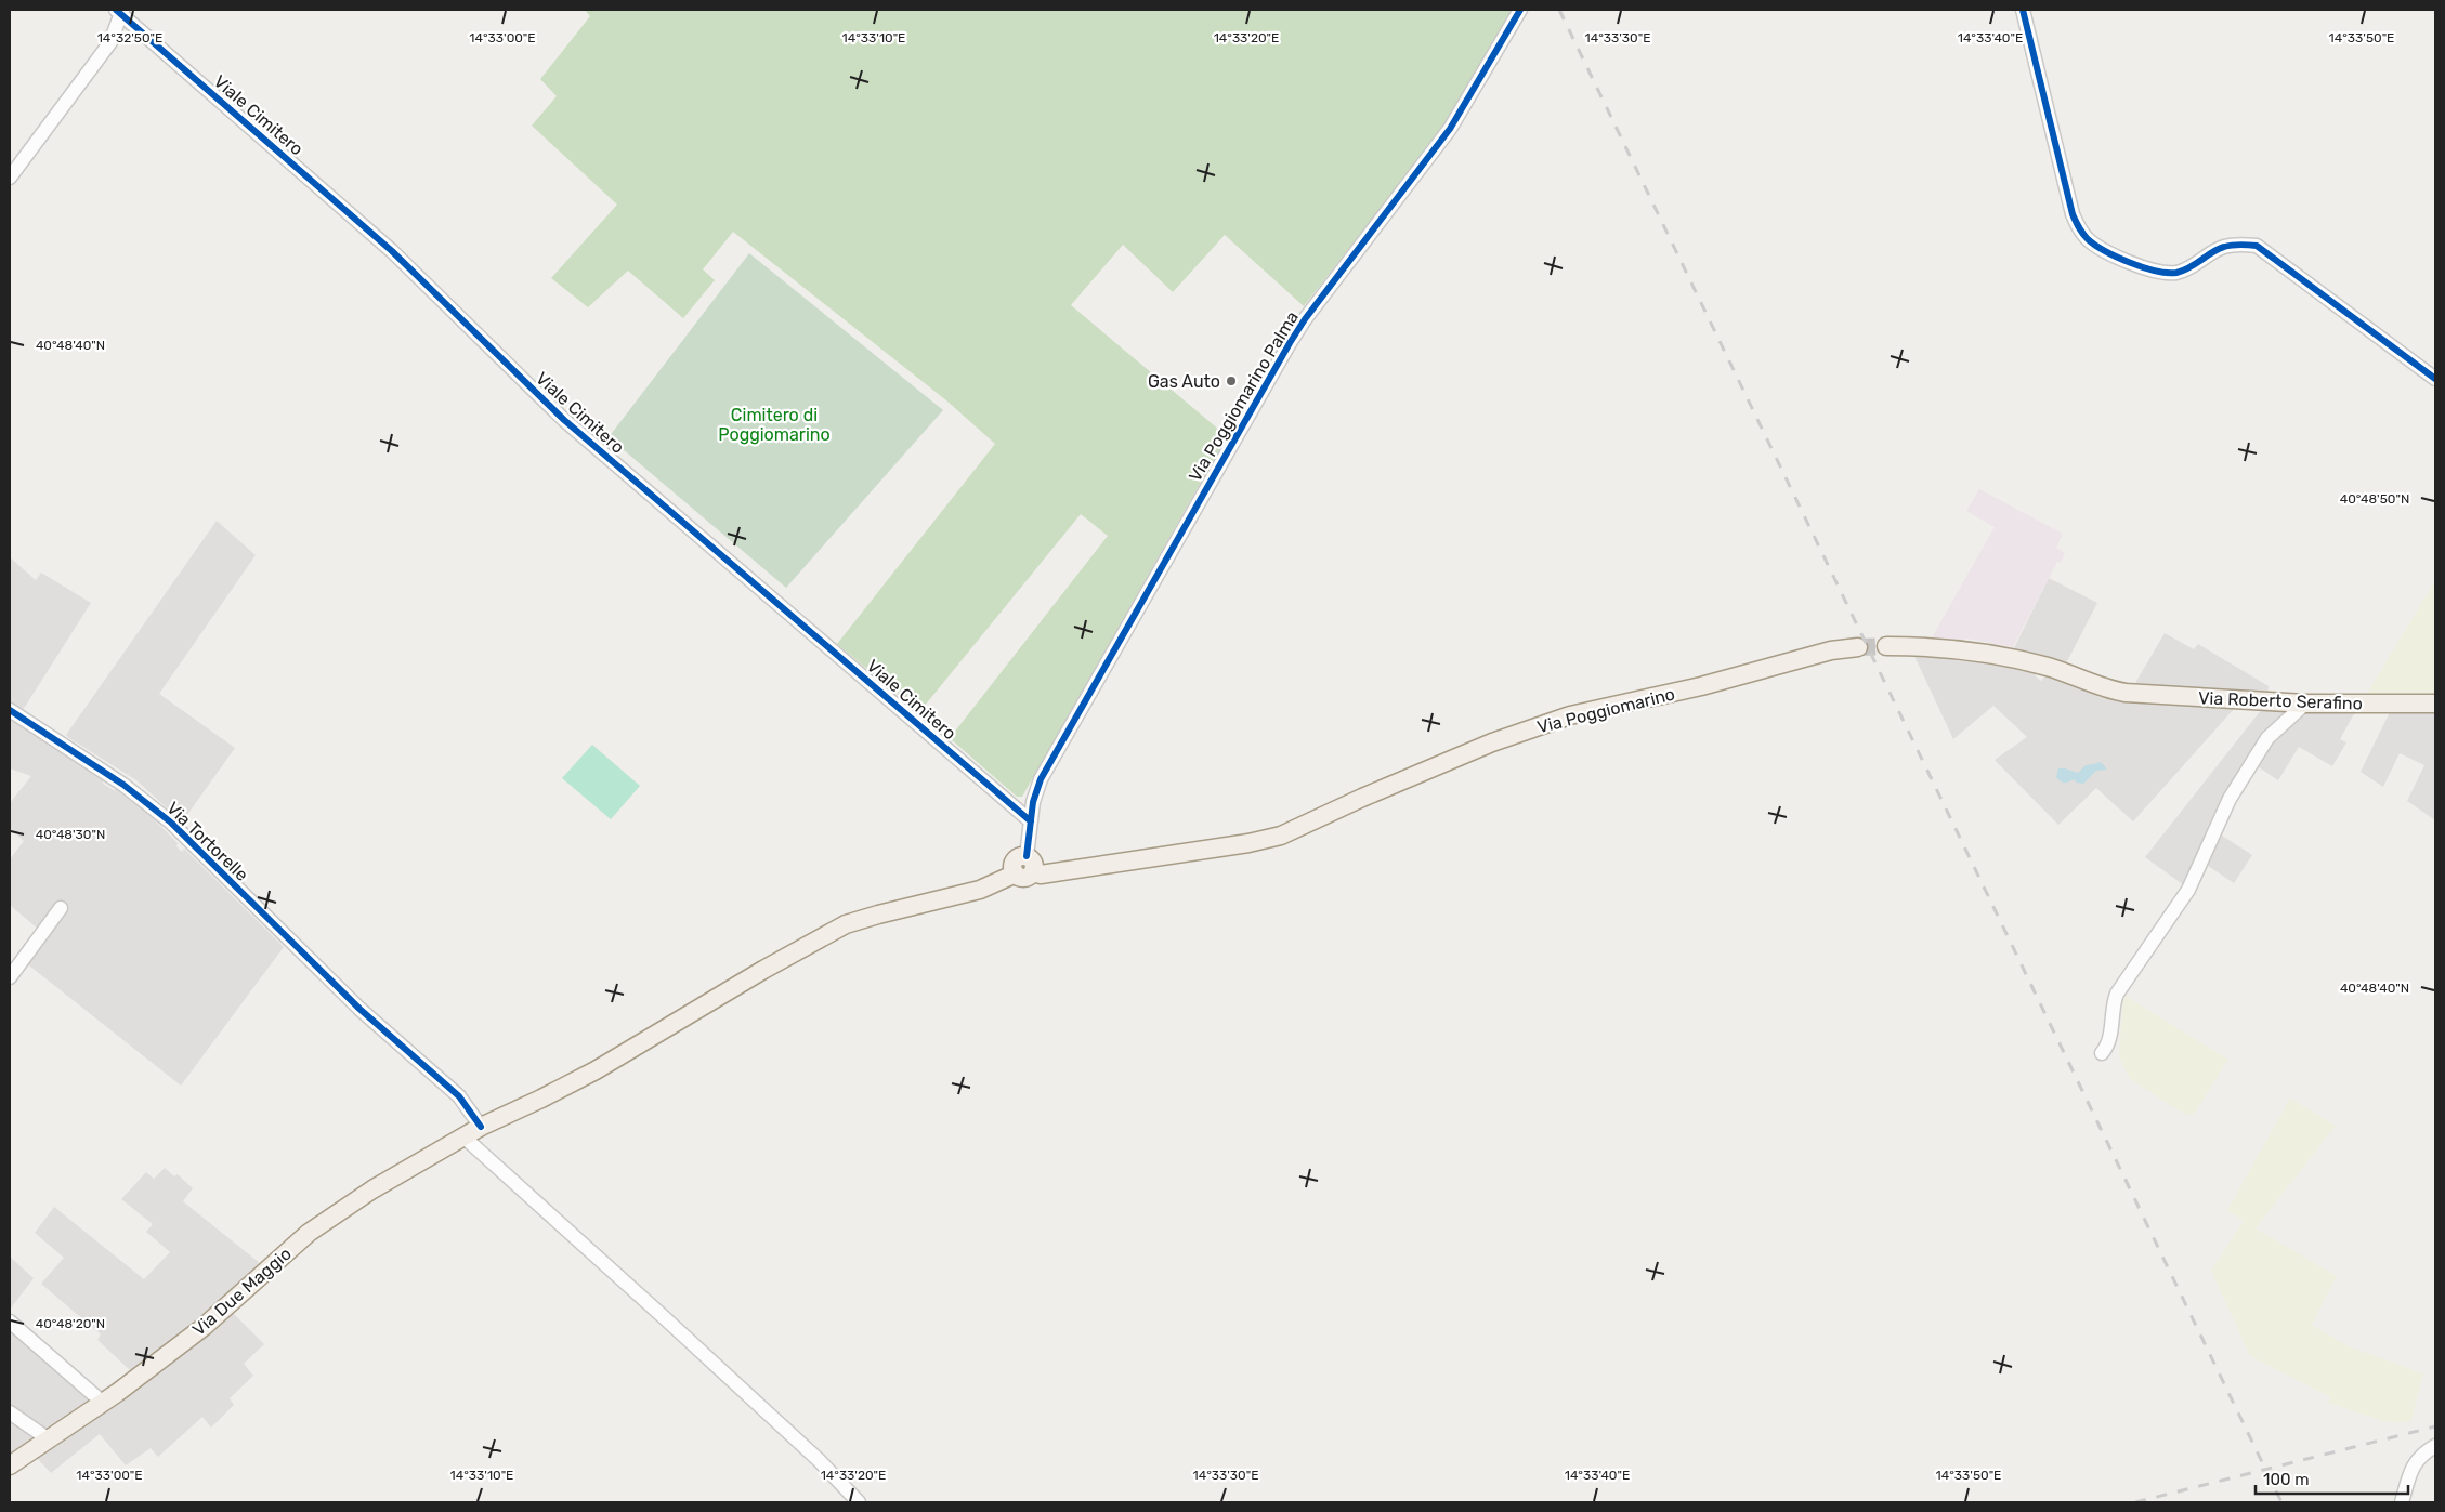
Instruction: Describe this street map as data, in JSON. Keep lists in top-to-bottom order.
{
  "streets": {
    "main road": ["Via Roberto Serafino", "Via Poggiomarino", "Via Due Maggio"],
    "street": ["Viale Cimitero", "Via Poggiomarino Palma", "Via Tortorelle"]
  },
  "crossings": [
    ["Viale Cimitero", "Via Poggiomarino Palma"],
    ["Via Poggiomarino Palma", "Via Poggiomarino"],
    ["Via Poggiomarino Palma", "Via Due Maggio"],
    ["Via Poggiomarino", "Via Due Maggio"],
    ["Via Tortorelle", "Via Due Maggio"]
  ],
  "parks": ["Cimitero di Poggiomarino"],
  "places": ["Gas Auto"],
  "scale_bar": "100 m",
  "coordinates": [
    "14°32'50\"E",
    "14°33'00\"E",
    "14°33'10\"E",
    "14°33'20\"E",
    "14°33'30\"E",
    "14°33'40\"E",
    "14°33'50\"E",
    "40°48'40\"N",
    "40°48'50\"N",
    "40°48'30\"N",
    "40°48'20\"N"
  ]
}
